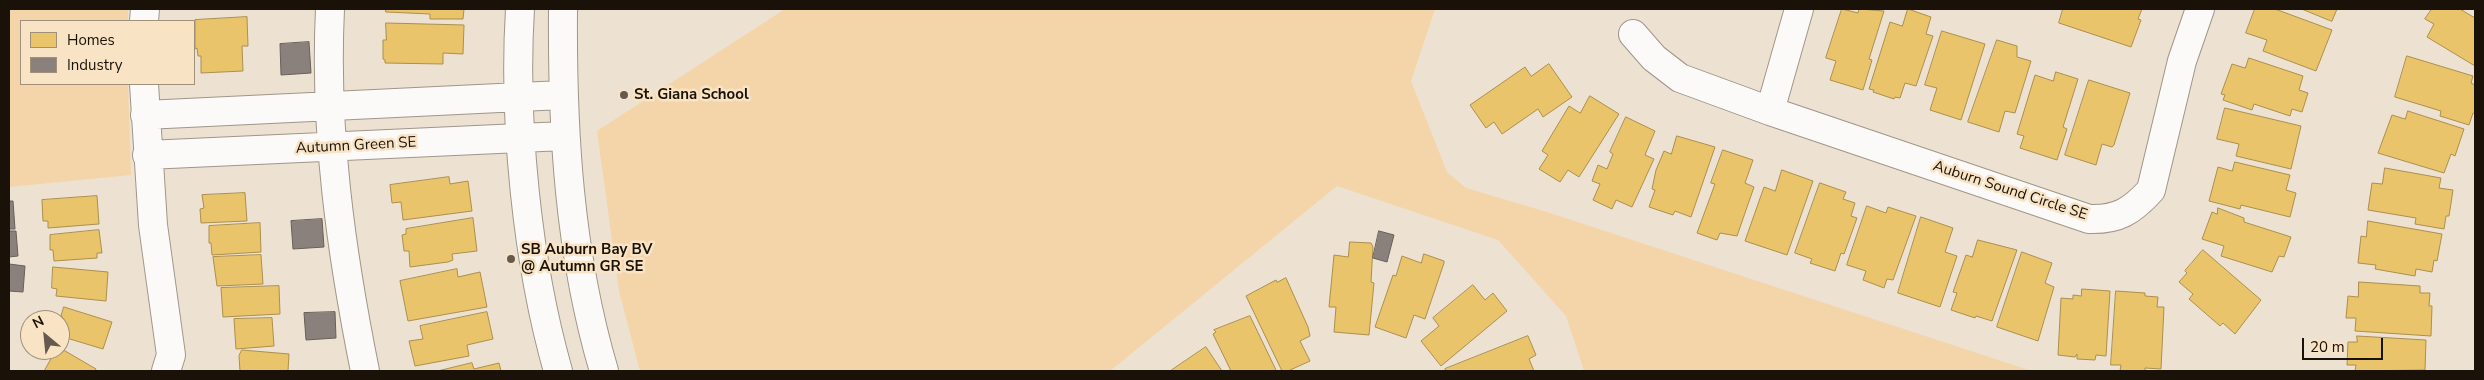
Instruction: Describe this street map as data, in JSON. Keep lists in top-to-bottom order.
{
  "streets": {
    "street": ["Autumn Green SE", "Auburn Sound Circle SE"]
  },
  "places": ["St. Giana School", "SB Auburn Bay BV @ Autumn GR SE"],
  "legend": ["Homes", "Industry"],
  "scale_bar": "20 m",
  "north": "top left"
}
